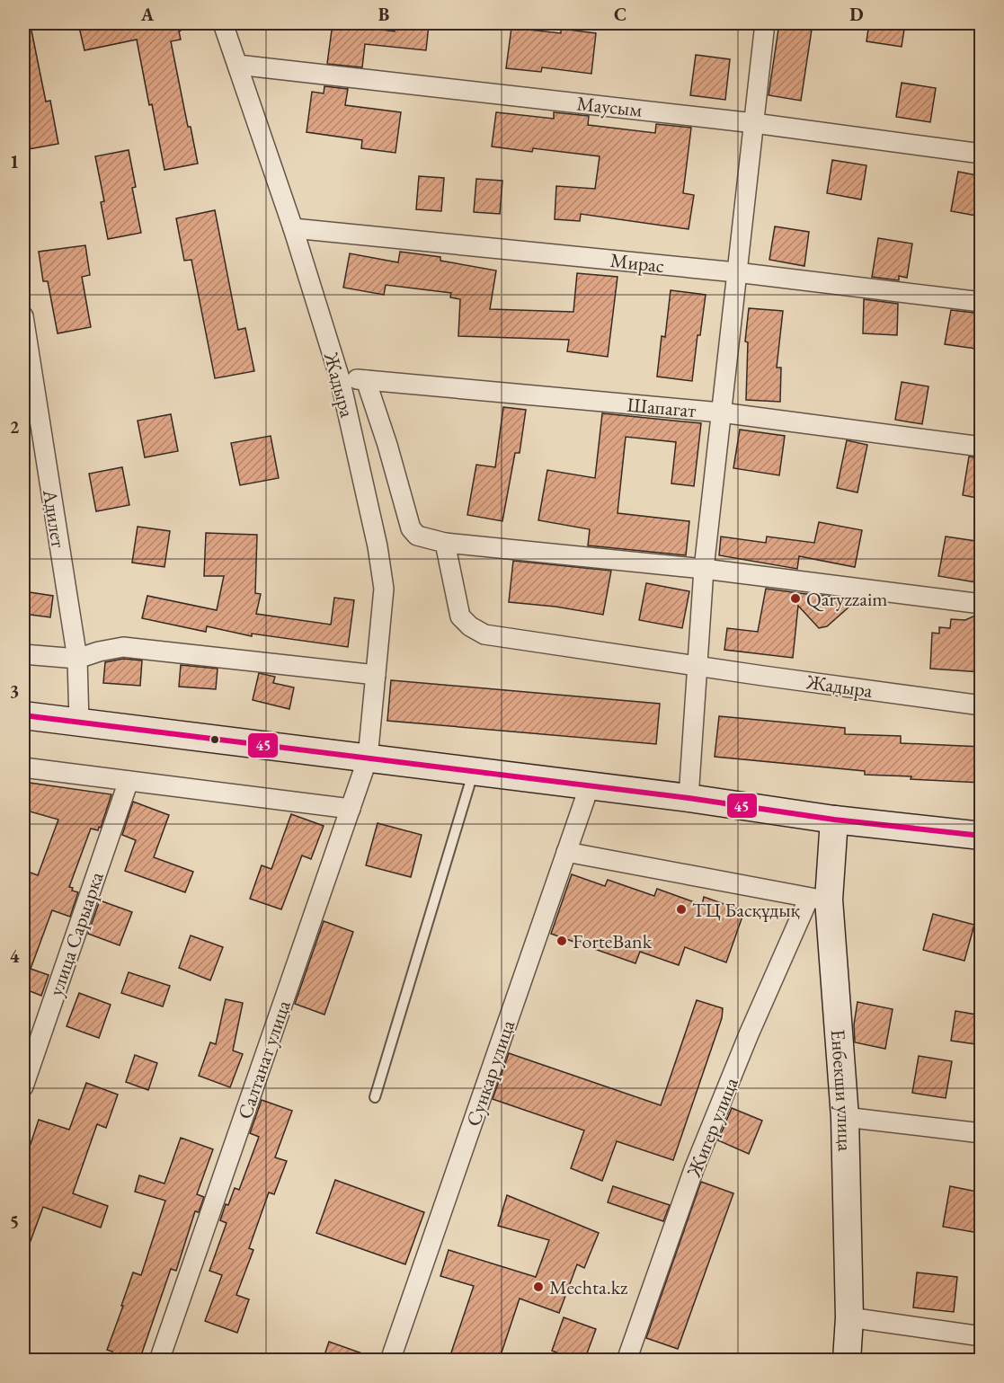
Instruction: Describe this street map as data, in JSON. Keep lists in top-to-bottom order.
{
  "streets": {
    "main road": ["Енбекши улица"],
    "street": [
      "Маусым",
      "Мирас",
      "Жадыра",
      "Шапагат",
      "Адилет",
      "улица Сарыарка",
      "Салтанат улица",
      "Сункар улица",
      "Жигер улица"
    ]
  },
  "crossings": [
    ["Маусым", "Жадыра"],
    ["Мирас", "Жадыра"],
    ["Жадыра", "Шапагат"],
    ["Жадыра", "Салтанат улица"],
    ["Енбекши улица", "Жигер улица"]
  ],
  "places": [
    "Qaryzzaim",
    "ТЦ Басқұдық",
    "ForteBank",
    "Mechta.kz"
  ],
  "lines": ["transit line 45"],
  "grid": {
    "columns": [
      "A",
      "B",
      "C",
      "D"
    ],
    "rows": [
      "1",
      "2",
      "3",
      "4",
      "5"
    ]
  }
}
